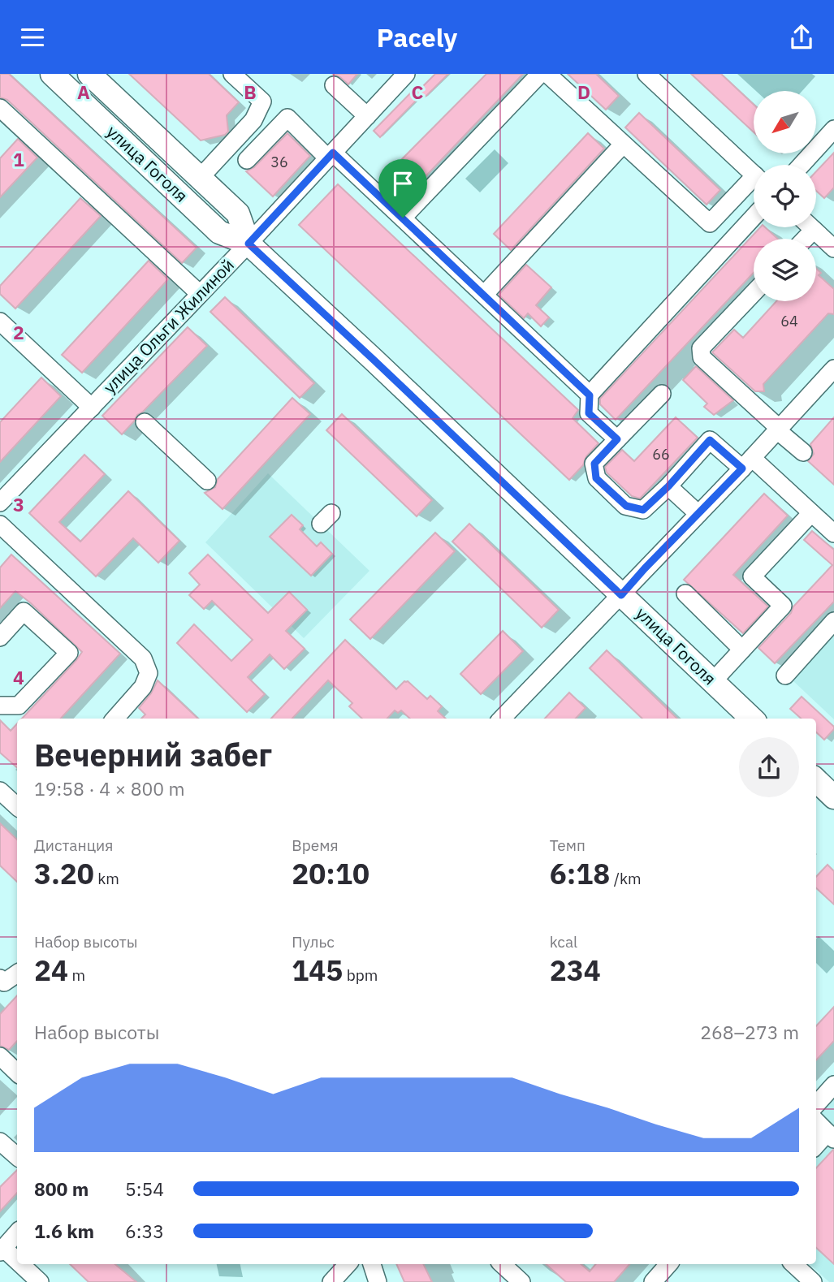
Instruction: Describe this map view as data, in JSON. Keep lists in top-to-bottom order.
{
  "streets": {
    "main road": ["улица Гоголя"],
    "street": ["улица Ольги Жилиной"]
  },
  "crossings": [
    ["улица Гоголя", "улица Ольги Жилиной"]
  ],
  "house_numbers": ["36", "64", "66"],
  "north": "bottom left",
  "page": {
    "header": "Pacely",
    "heading": ["Вечерний забег", "19:58 · 4 × 800 m"],
    "stats": [
      ["Дистанция", "3.20 km"],
      ["Время", "20:10"],
      ["Темп", "6:18 /km"],
      ["Набор высоты", "24 m"],
      ["Пульс", "145 bpm"],
      ["kcal", "234"]
    ],
    "chart": ["Набор высоты", "268–273 m"],
    "list": [
      {
        "name": "800 m",
        "note": "5:54"
      },
      {
        "name": "1.6 km",
        "note": "6:33"
      }
    ]
  },
  "grid": {
    "columns": [
      "A",
      "B",
      "C",
      "D"
    ],
    "rows": [
      "1",
      "2",
      "3",
      "4"
    ]
  }
}
